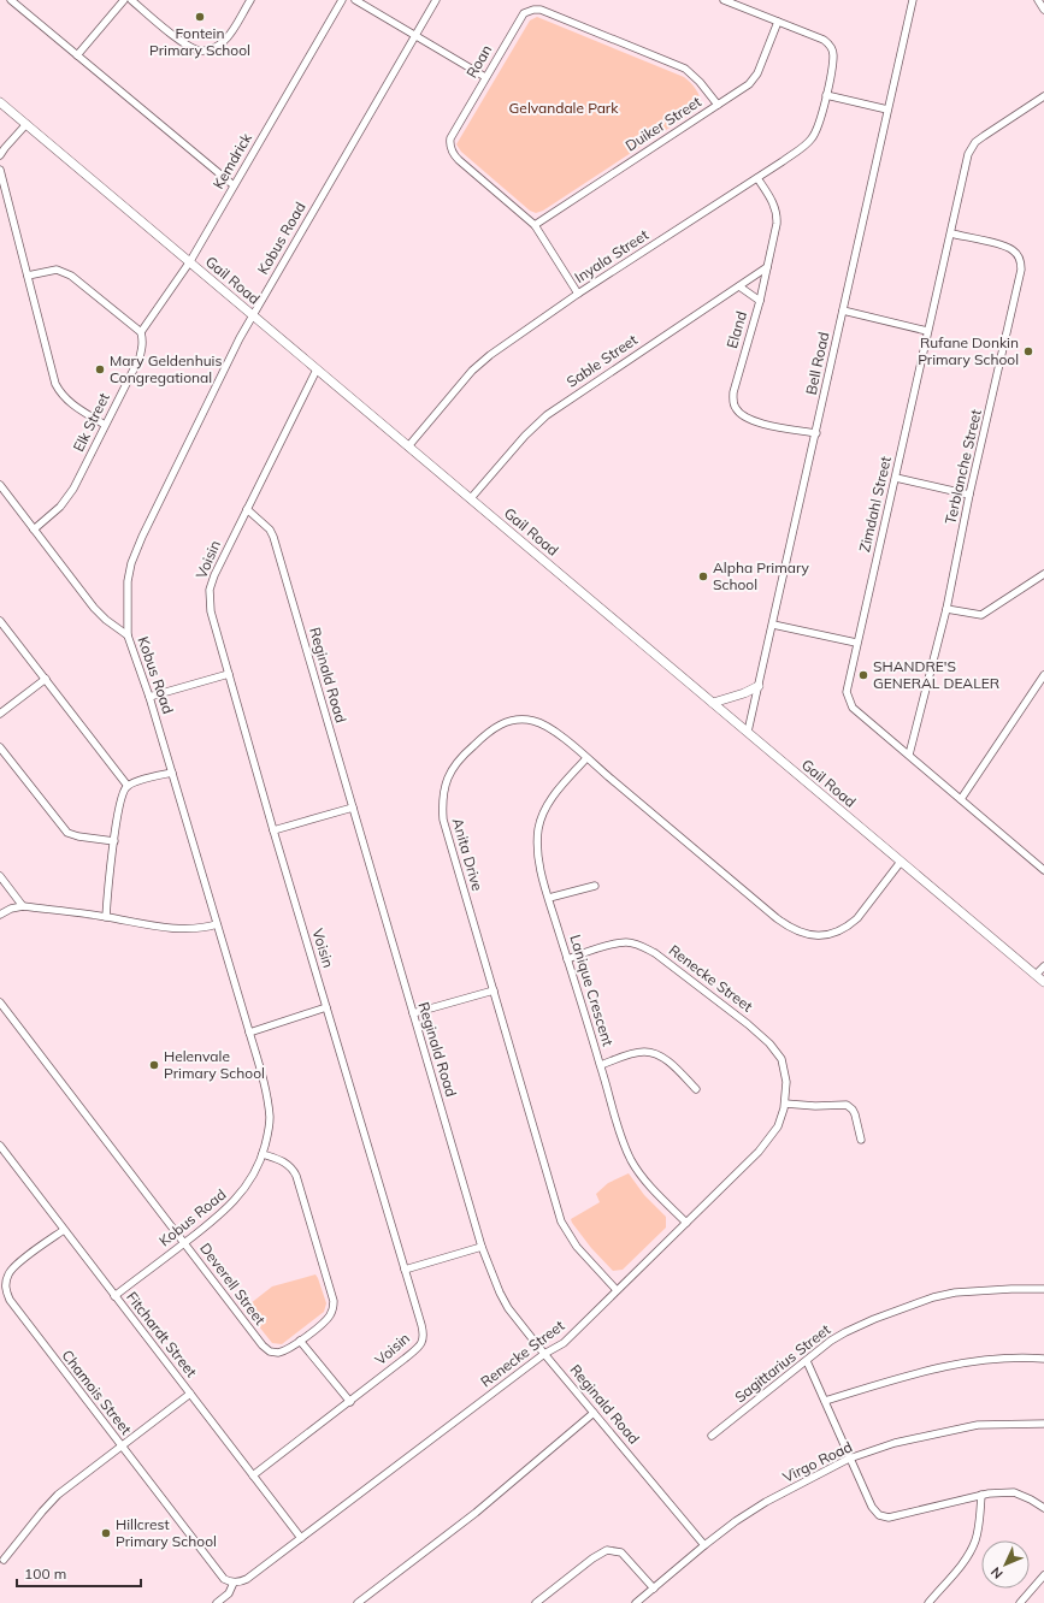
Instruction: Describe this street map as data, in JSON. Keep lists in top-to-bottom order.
{
  "streets": {
    "street": [
      "Roan",
      "Duiker Street",
      "Kemdrick",
      "Kobus Road",
      "Inyala Street",
      "Gail Road",
      "Eland",
      "Sable Street",
      "Bell Road",
      "Elk Street",
      "Terblanche Street",
      "Zimdahl Street",
      "Voisin",
      "Reginald Road",
      "Anita Drive",
      "Renecke Street",
      "Lanique Crescent",
      "Deverell Street",
      "Fitchardt Street",
      "Sagittarius Street",
      "Chamois Street",
      "Virgo Road"
    ]
  },
  "crossings": [
    ["Roan", "Duiker Street"],
    ["Roan", "Inyala Street"],
    ["Duiker Street", "Inyala Street"],
    ["Kemdrick", "Gail Road"],
    ["Kemdrick", "Elk Street"],
    ["Kobus Road", "Gail Road"],
    ["Kobus Road", "Deverell Street"],
    ["Kobus Road", "Fitchardt Street"],
    ["Inyala Street", "Gail Road"],
    ["Inyala Street", "Eland"],
    ["Gail Road", "Sable Street"],
    ["Gail Road", "Bell Road"],
    ["Gail Road", "Voisin"],
    ["Gail Road", "Anita Drive"],
    ["Eland", "Sable Street"],
    ["Eland", "Bell Road"],
    ["Terblanche Street", "Zimdahl Street"],
    ["Voisin", "Reginald Road"],
    ["Voisin", "Fitchardt Street"],
    ["Reginald Road", "Renecke Street"],
    ["Reginald Road", "Virgo Road"],
    ["Anita Drive", "Renecke Street"],
    ["Anita Drive", "Lanique Crescent"],
    ["Renecke Street", "Lanique Crescent"],
    ["Renecke Street", "Fitchardt Street"],
    ["Renecke Street", "Chamois Street"],
    ["Fitchardt Street", "Chamois Street"]
  ],
  "parks": ["Gelvandale Park"],
  "places": [
    "Fontein Primary School",
    "Rufane Donkin Primary School",
    "Mary Geldenhuis Congregational",
    "Alpha Primary School",
    "SHANDRE'S GENERAL DEALER",
    "Helenvale Primary School",
    "Hillcrest Primary School"
  ],
  "scale_bar": "100 m",
  "north": "bottom left"
}
